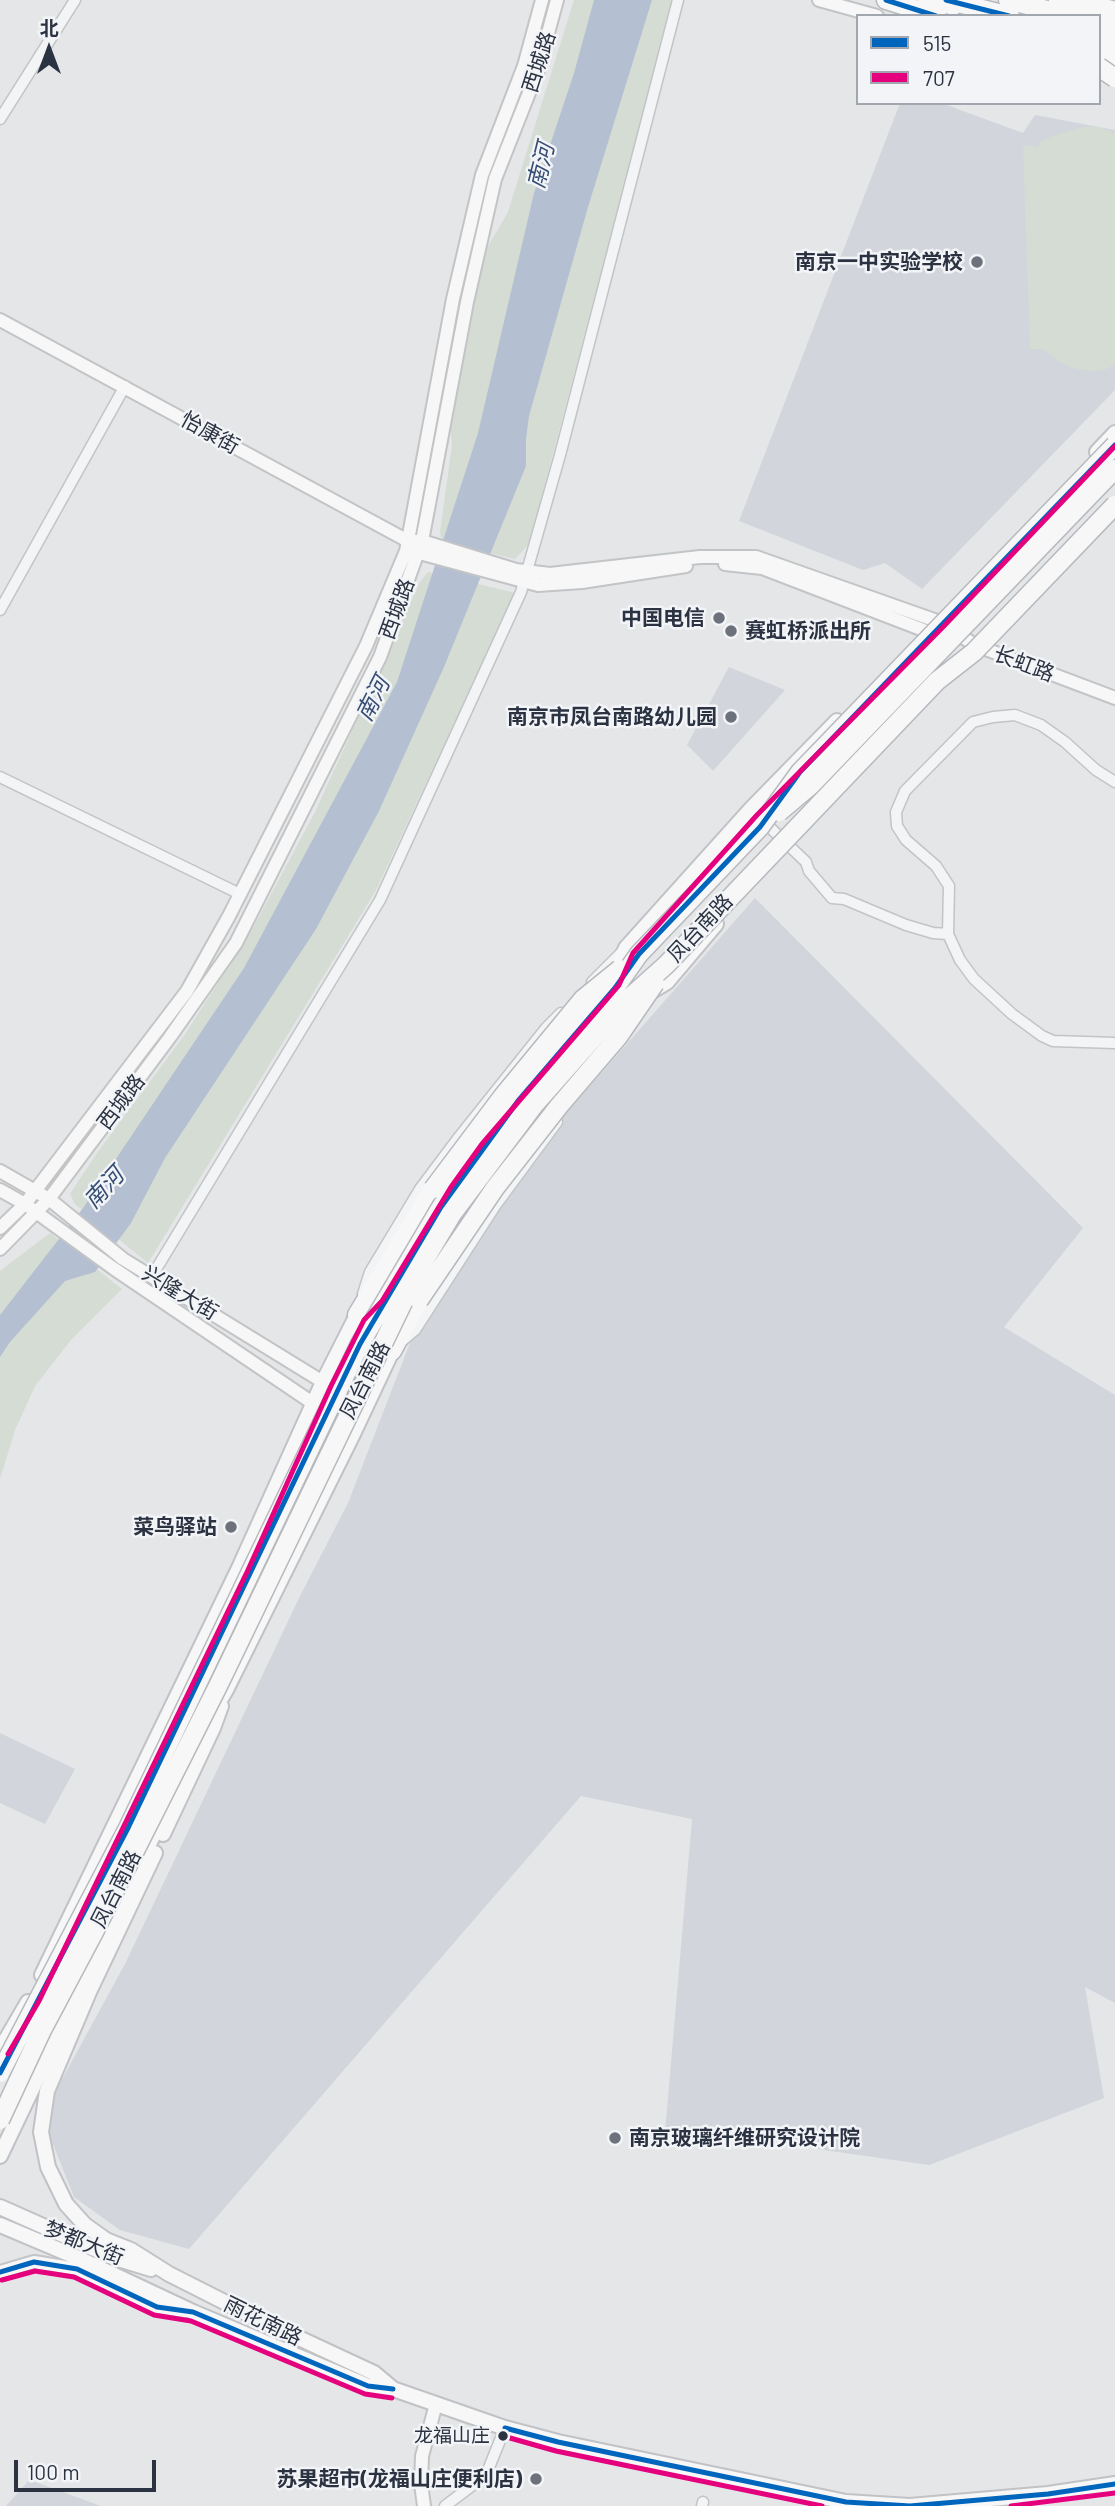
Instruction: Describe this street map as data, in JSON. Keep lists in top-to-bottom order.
{
  "streets": {
    "highway": ["凤台南路"],
    "main road": [
      "西城路",
      "怡康街",
      "长虹路",
      "兴隆大街",
      "梦都大街",
      "雨花南路"
    ]
  },
  "crossings": [
    ["西城路", "怡康街"],
    ["西城路", "兴隆大街"],
    ["怡康街", "长虹路"],
    ["长虹路", "凤台南路"],
    ["凤台南路", "兴隆大街"],
    ["凤台南路", "梦都大街"],
    ["凤台南路", "雨花南路"],
    ["梦都大街", "雨花南路"]
  ],
  "water": ["南河"],
  "places": [
    "南京一中实验学校",
    "中国电信",
    "赛虹桥派出所",
    "南京市凤台南路幼儿园",
    "菜鸟驿站",
    "南京玻璃纤维研究设计院",
    "龙福山庄",
    "苏果超市(龙福山庄便利店)"
  ],
  "lines": ["transit line 515", "transit line 707"],
  "legend": ["515", "707"],
  "scale_bar": "100 m",
  "north": "top"
}
